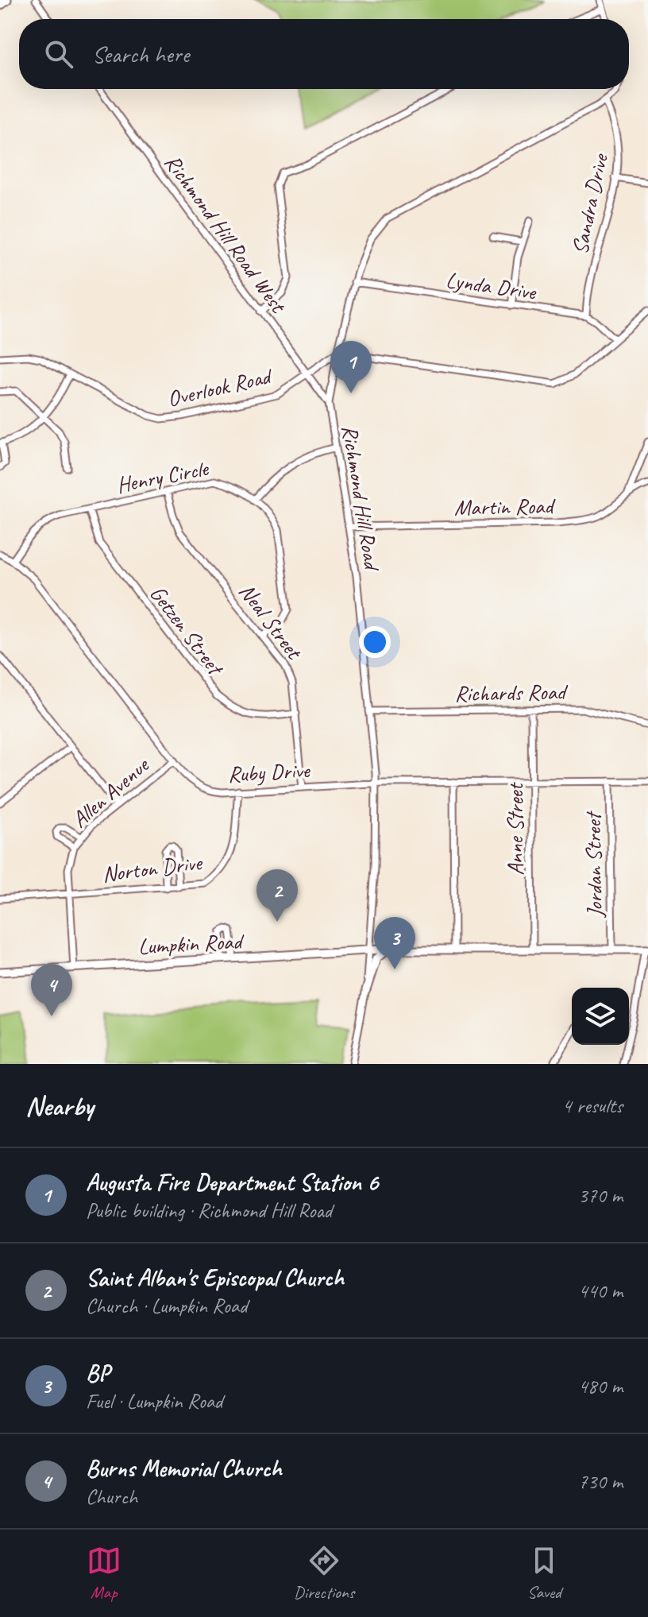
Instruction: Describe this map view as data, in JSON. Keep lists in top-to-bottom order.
{
  "streets": {
    "main road": ["Lumpkin Road"],
    "street": [
      "Sandra Drive",
      "Richmond Hill Road West",
      "Lynda Drive",
      "Overlook Road",
      "Henry Circle",
      "Richmond Hill Road",
      "Martin Road",
      "Neal Street",
      "Getzen Street",
      "Richards Road",
      "Ruby Drive",
      "Allen Avenue",
      "Anne Street",
      "Jordan Street",
      "Norton Drive"
    ]
  },
  "crossings": [
    ["Sandra Drive", "Lynda Drive"],
    ["Sandra Drive", "Richmond Hill Road"],
    ["Richmond Hill Road West", "Overlook Road"],
    ["Richmond Hill Road West", "Richmond Hill Road"],
    ["Lynda Drive", "Richmond Hill Road"],
    ["Overlook Road", "Richmond Hill Road"],
    ["Henry Circle", "Neal Street"],
    ["Henry Circle", "Getzen Street"],
    ["Henry Circle", "Ruby Drive"],
    ["Richmond Hill Road", "Martin Road"],
    ["Richmond Hill Road", "Richards Road"],
    ["Richmond Hill Road", "Ruby Drive"],
    ["Richmond Hill Road", "Lumpkin Road"],
    ["Neal Street", "Getzen Street"],
    ["Neal Street", "Ruby Drive"],
    ["Richards Road", "Anne Street"],
    ["Ruby Drive", "Allen Avenue"],
    ["Ruby Drive", "Anne Street"],
    ["Ruby Drive", "Jordan Street"],
    ["Ruby Drive", "Norton Drive"],
    ["Allen Avenue", "Norton Drive"],
    ["Allen Avenue", "Lumpkin Road"],
    ["Anne Street", "Lumpkin Road"],
    ["Jordan Street", "Lumpkin Road"]
  ],
  "page": {
    "search": "Search here",
    "pins": [
      "1",
      "2",
      "3",
      "4"
    ],
    "heading": ["Nearby", "4 results"],
    "list": [
      {
        "mark": "1",
        "name": "Augusta Fire Department Station 6",
        "note": "Public building · Richmond Hill Road",
        "value": "370 m"
      },
      {
        "mark": "2",
        "name": "Saint Alban's Episcopal Church",
        "note": "Church · Lumpkin Road",
        "value": "440 m"
      },
      {
        "mark": "3",
        "name": "BP",
        "note": "Fuel · Lumpkin Road",
        "value": "480 m"
      },
      {
        "mark": "4",
        "name": "Burns Memorial Church",
        "note": "Church",
        "value": "730 m"
      }
    ],
    "nav": ["Map", "Directions", "Saved"]
  }
}
